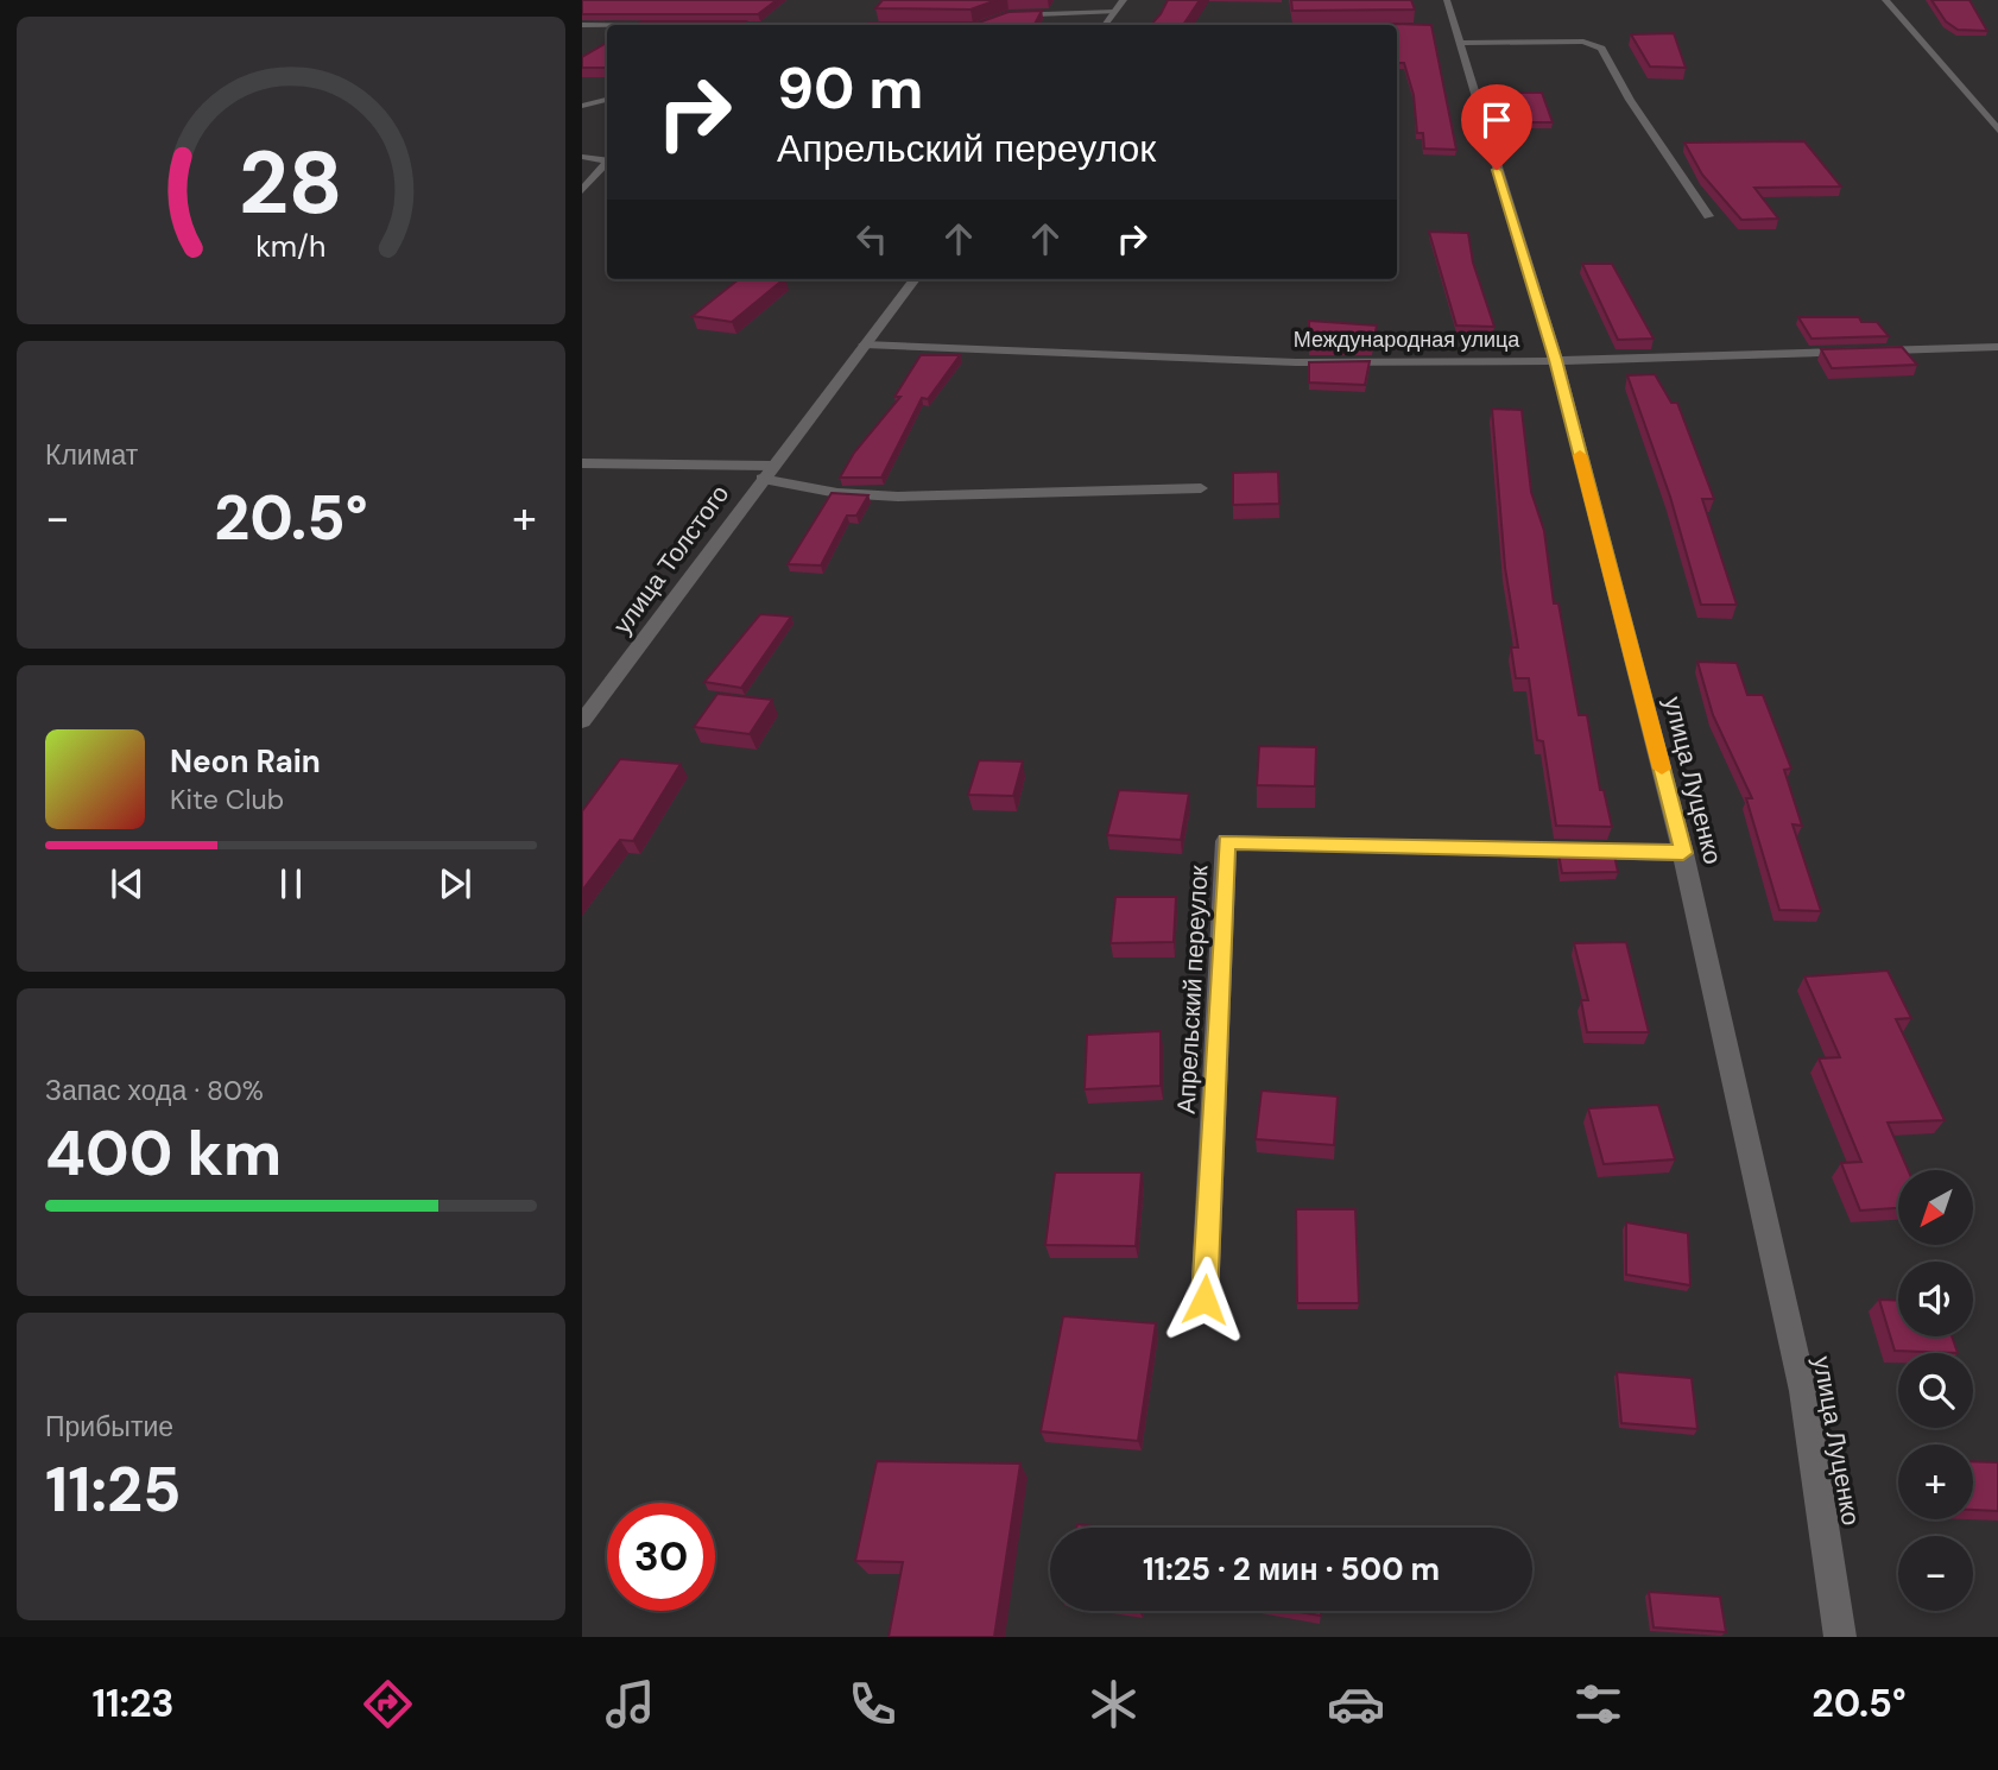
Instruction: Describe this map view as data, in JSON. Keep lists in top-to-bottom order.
{
  "streets": {
    "street": [
      "Международная улица",
      "улица Толстого",
      "улица Луценко",
      "Апрельский переулок"
    ]
  },
  "crossings": [
    ["Международная улица", "улица Толстого"],
    ["Международная улица", "улица Луценко"],
    ["улица Луценко", "Апрельский переулок"]
  ],
  "north": "bottom left",
  "page": {
    "turn": ["90 m", "Апрельский переулок"],
    "tile": [
      "Климат",
      ["Запас хода · 80%", "400 km"],
      ["Прибытие", "11:25"]
    ],
    "heat": ["−", "20.5°", "+"],
    "song": ["Neon Rain", "Kite Club"],
    "map_buttons": ["+", "−"],
    "limit": "30",
    "trip": "11:25 · 2 мин · 500 m",
    "tabs": ["11:23", "20.5°"],
    "gauge": ["28", "km/h"]
  }
}
